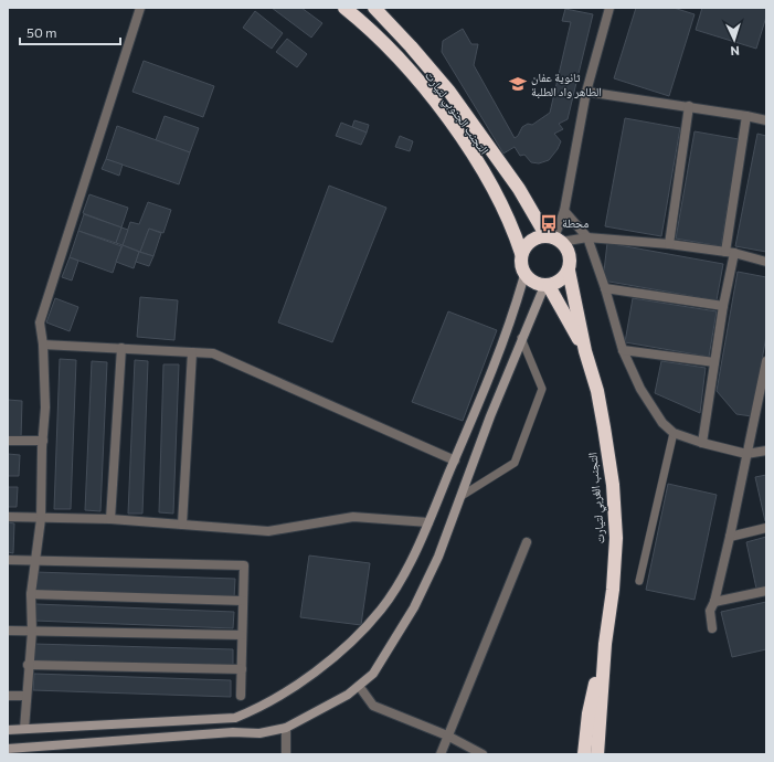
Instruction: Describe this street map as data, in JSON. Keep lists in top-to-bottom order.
{
  "streets": {
    "highway": ["التجنب الجنوبي لتيارت", "التجنب الغربي لتيارت"]
  },
  "crossings": [
    ["التجنب الجنوبي لتيارت", "التجنب الغربي لتيارت"]
  ],
  "places": {
    "school or university": ["ثانوية عفان الطاهر واد الطلبة"],
    "bus stop": ["محطة"]
  },
  "scale_bar": "50 m",
  "north": "bottom"
}
